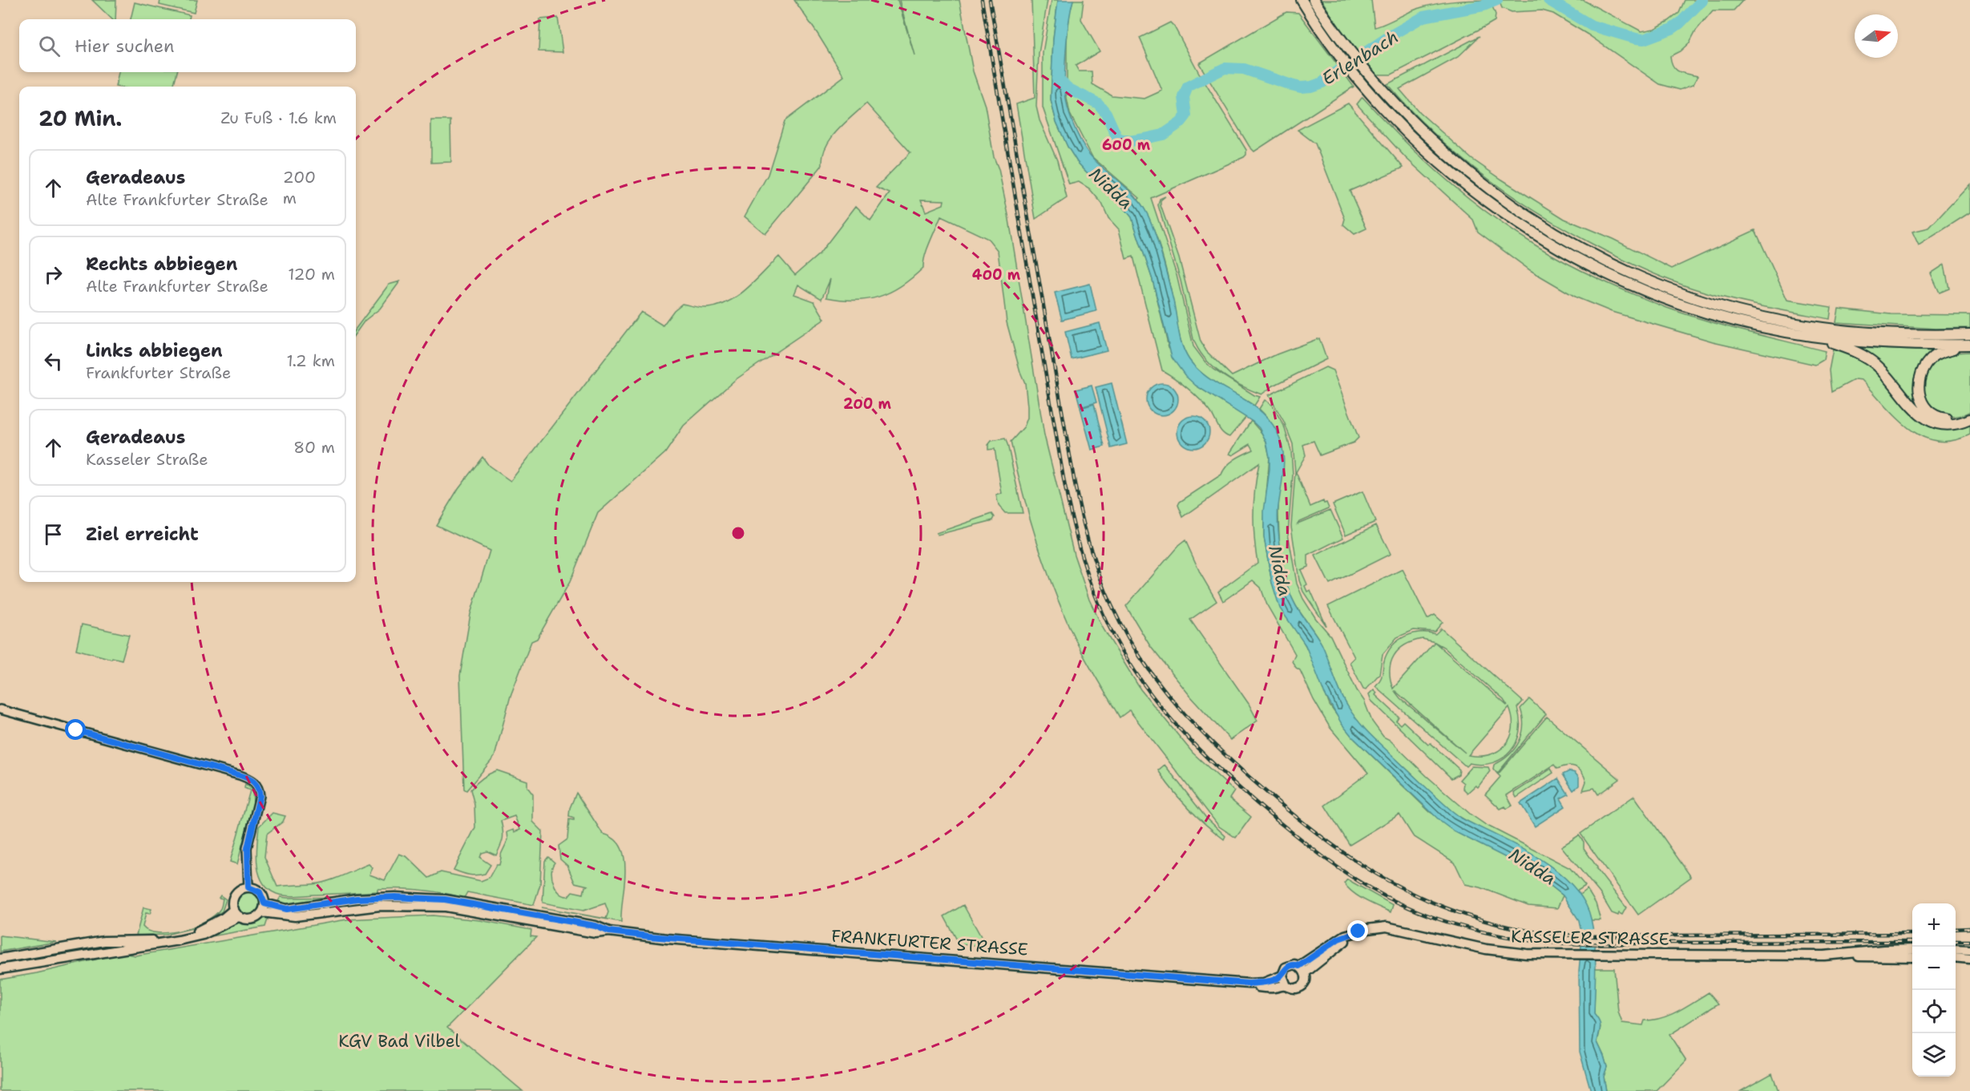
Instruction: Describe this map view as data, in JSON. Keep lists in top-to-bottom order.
{
  "streets": {
    "main road": ["KASSELER STRASSE", "FRANKFURTER STRASSE"]
  },
  "crossings": [
    ["KASSELER STRASSE", "FRANKFURTER STRASSE"]
  ],
  "water": ["Erlenbach", "Nidda"],
  "parks": ["KGV Bad Vilbel"],
  "north": "right",
  "page": {
    "search": "Hier suchen",
    "heading": ["20 Min.", "Zu Fuß · 1.6 km"],
    "list": [
      ["Geradeaus", "Alte Frankfurter Straße", "200 m"],
      ["Rechts abbiegen", "Alte Frankfurter Straße", "120 m"],
      ["Links abbiegen", "Frankfurter Straße", "1.2 km"],
      ["Geradeaus", "Kasseler Straße", "80 m"],
      "Ziel erreicht"
    ],
    "map_buttons": ["+", "−"]
  },
  "rings": ["600 m", "400 m", "200 m"]
}
